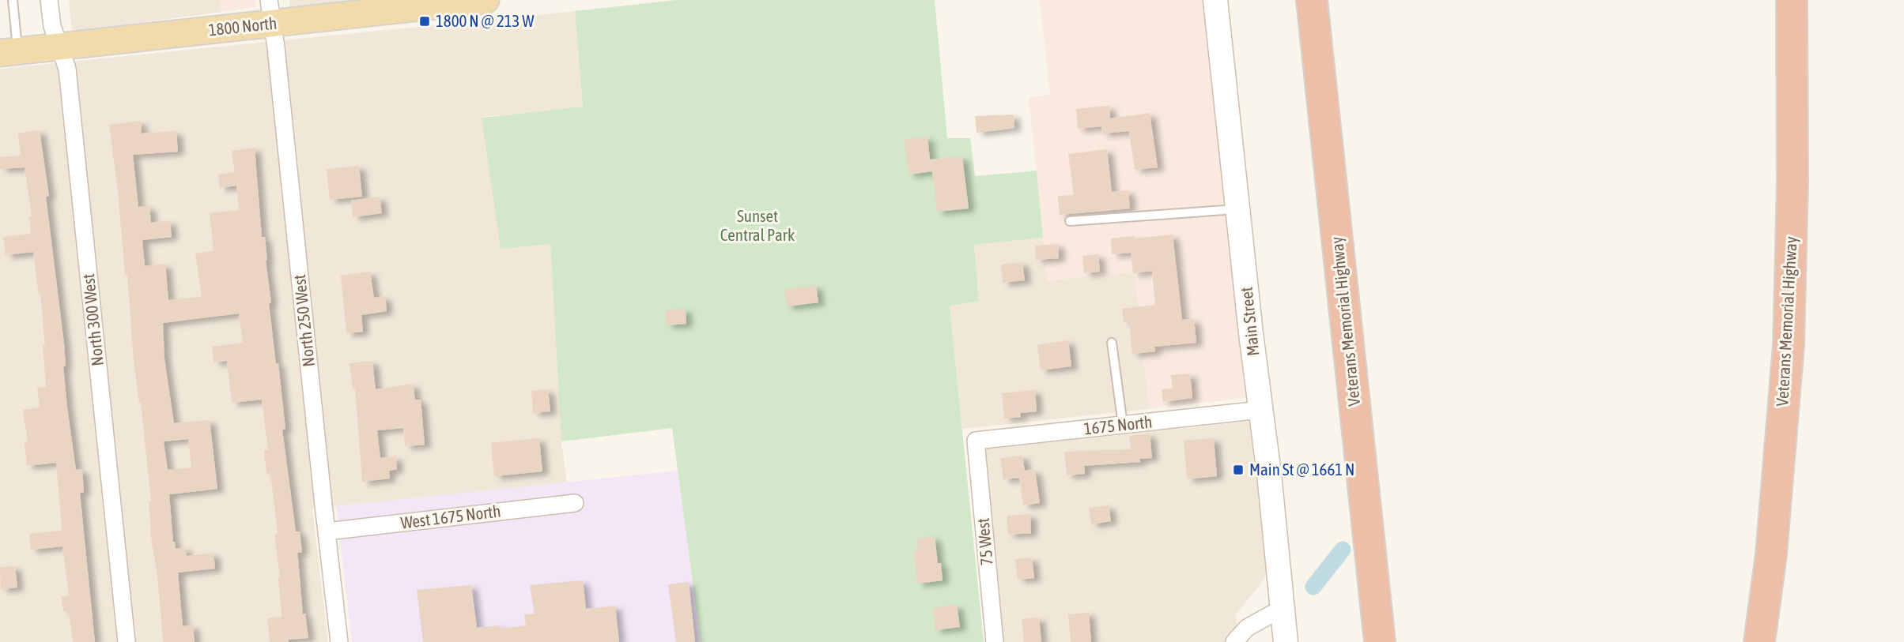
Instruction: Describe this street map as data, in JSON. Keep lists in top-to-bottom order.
{
  "streets": {
    "highway": ["Veterans Memorial Highway"],
    "main road": ["1800 North", "Main Street"],
    "street": [
      "North 300 West",
      "North 250 West",
      "1675 North",
      "West 1675 North",
      "75 West"
    ]
  },
  "crossings": [
    ["1800 North", "North 300 West"],
    ["1800 North", "North 250 West"],
    ["North 250 West", "West 1675 North"],
    ["Main Street", "1675 North"],
    ["1675 North", "75 West"]
  ],
  "parks": ["Sunset Central Park"],
  "places": {
    "transit": ["1800 N @ 213 W", "Main St @ 1661 N"]
  }
}
